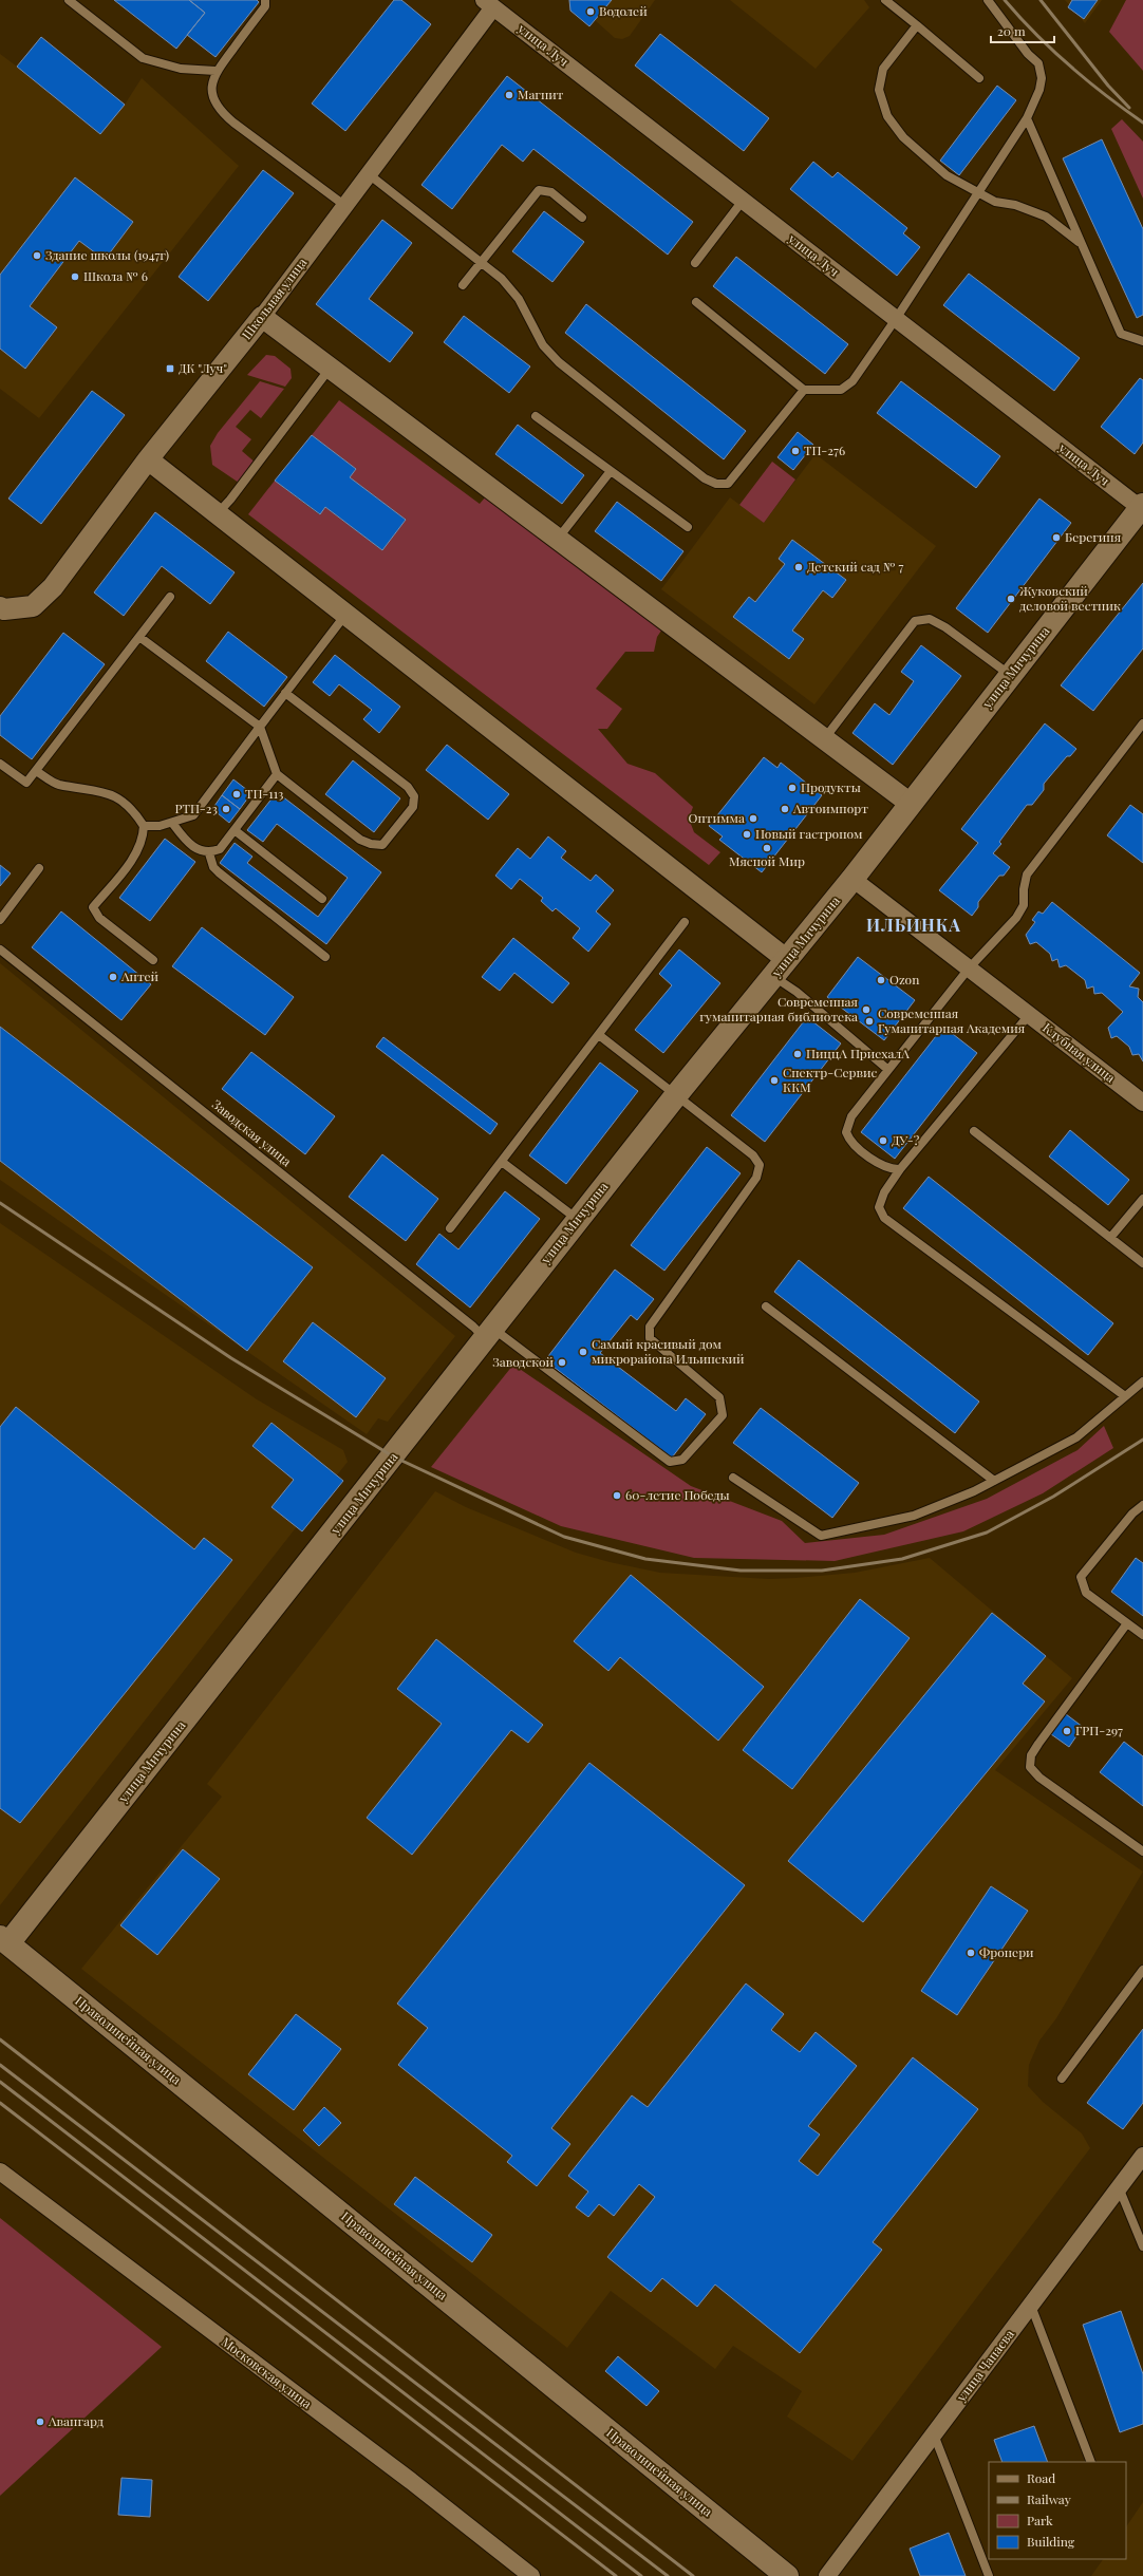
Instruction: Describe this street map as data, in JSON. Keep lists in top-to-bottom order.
{
  "streets": {
    "main road": ["улица Мичурина", "Праволинейная улица"],
    "street": [
      "улица Луч",
      "Школьная улица",
      "Клубная улица",
      "улица Чапаева",
      "Московская улица"
    ],
    "lane": ["Заводская улица"]
  },
  "crossings": [
    ["улица Луч", "Школьная улица"],
    ["улица Луч", "улица Мичурина"],
    ["улица Мичурина", "Клубная улица"],
    ["улица Мичурина", "Заводская улица"],
    ["улица Мичурина", "Праволинейная улица"]
  ],
  "districts": ["ИЛЬИНКА"],
  "places": {
    "other": [
      "Водолей",
      "Магнит",
      "Здание школы (1947г)",
      "Школа № 6",
      "ТП-276",
      "Берегиня",
      "Детский сад № 7",
      "Жуковский деловой вестник",
      "Продукты",
      "ТП-113",
      "РТП-23",
      "Автоимпорт",
      "Оптимма",
      "Новый гастроном",
      "Мясной Мир",
      "Антей",
      "Ozon",
      "Современная гуманитарная библиотека",
      "Современная Гуманитарная Академия",
      "ПиццА ПриехалА",
      "Спектр-Сервис ККМ",
      "ДУ-?",
      "Самый красивый дом микрорайона Ильинский",
      "Заводской",
      "60-летие Победы",
      "ГРП-297",
      "Фронери",
      "Авангард"
    ],
    "transit": ["ДК \"Луч\""]
  },
  "legend": [
    "Road",
    "Railway",
    "Park",
    "Building"
  ],
  "scale_bar": "20 m"
}
